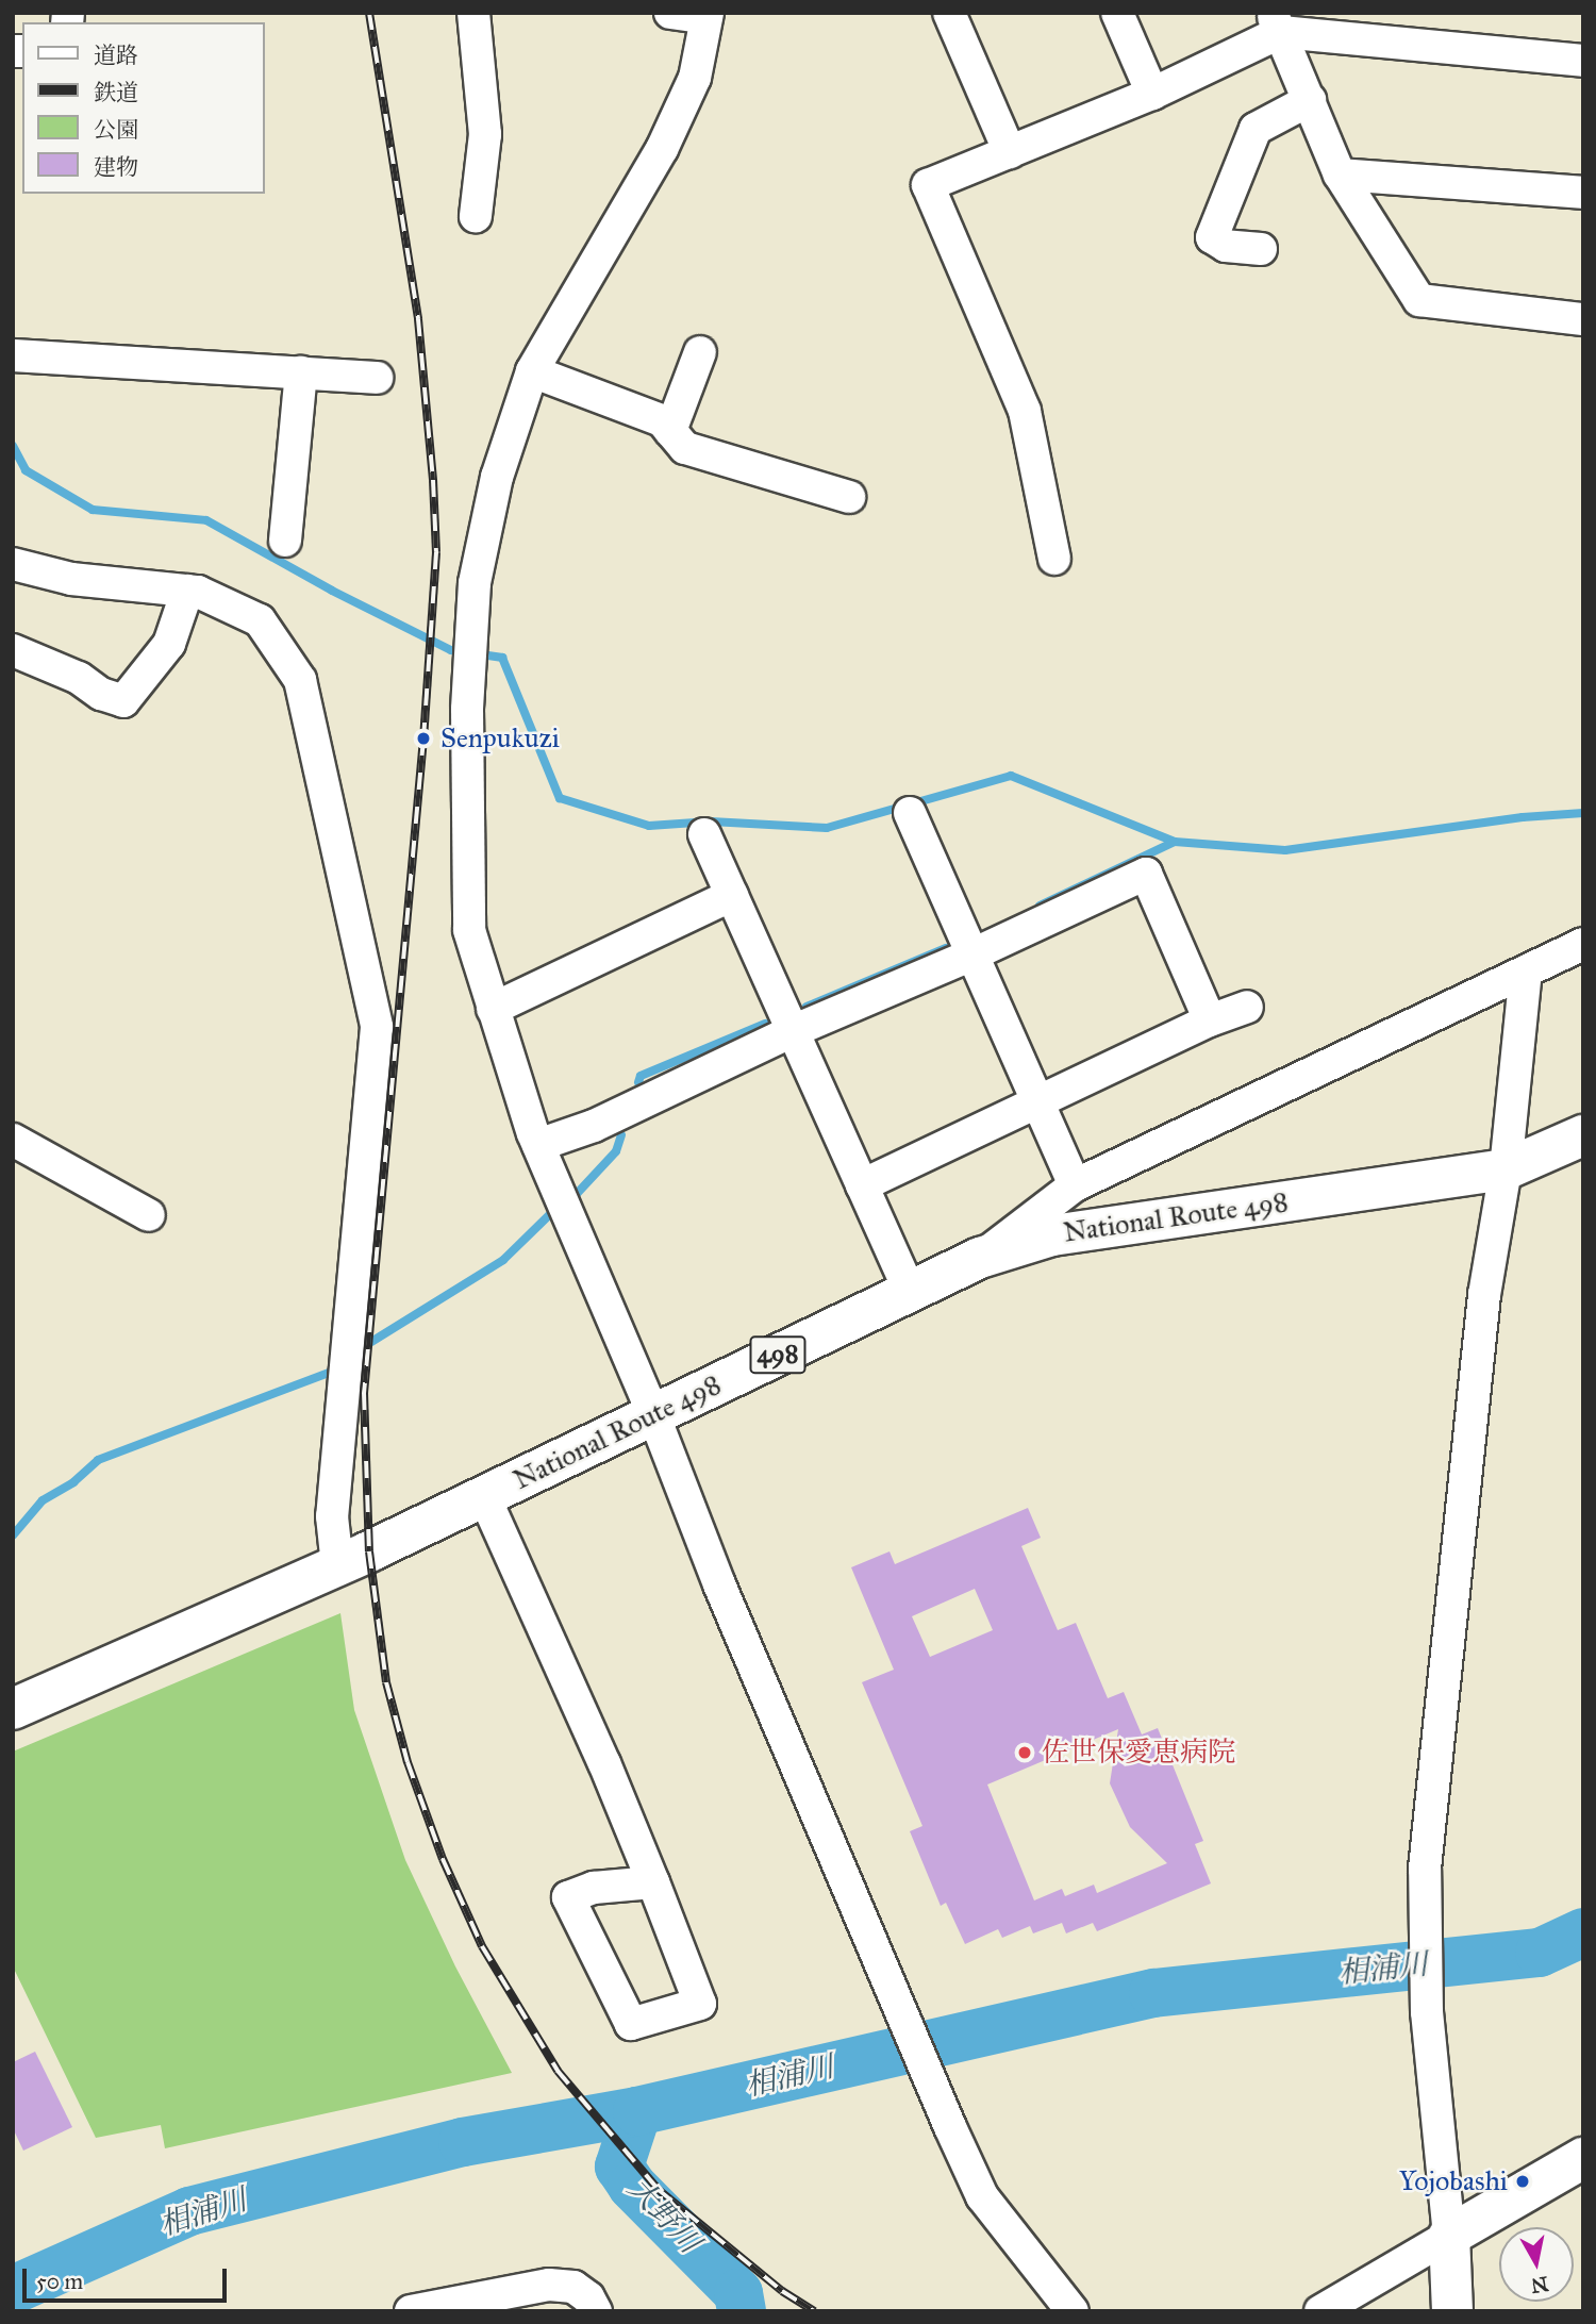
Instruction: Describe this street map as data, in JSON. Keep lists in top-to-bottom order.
{
  "streets": {
    "main road": ["National Route 498", "498"]
  },
  "water": ["相浦川", "大野川"],
  "places": ["Senpukuzi", "佐世保愛恵病院", "Yojobashi"],
  "legend": [
    "道路",
    "鉄道",
    "公園",
    "建物"
  ],
  "scale_bar": "50 m",
  "north": "bottom"
}
